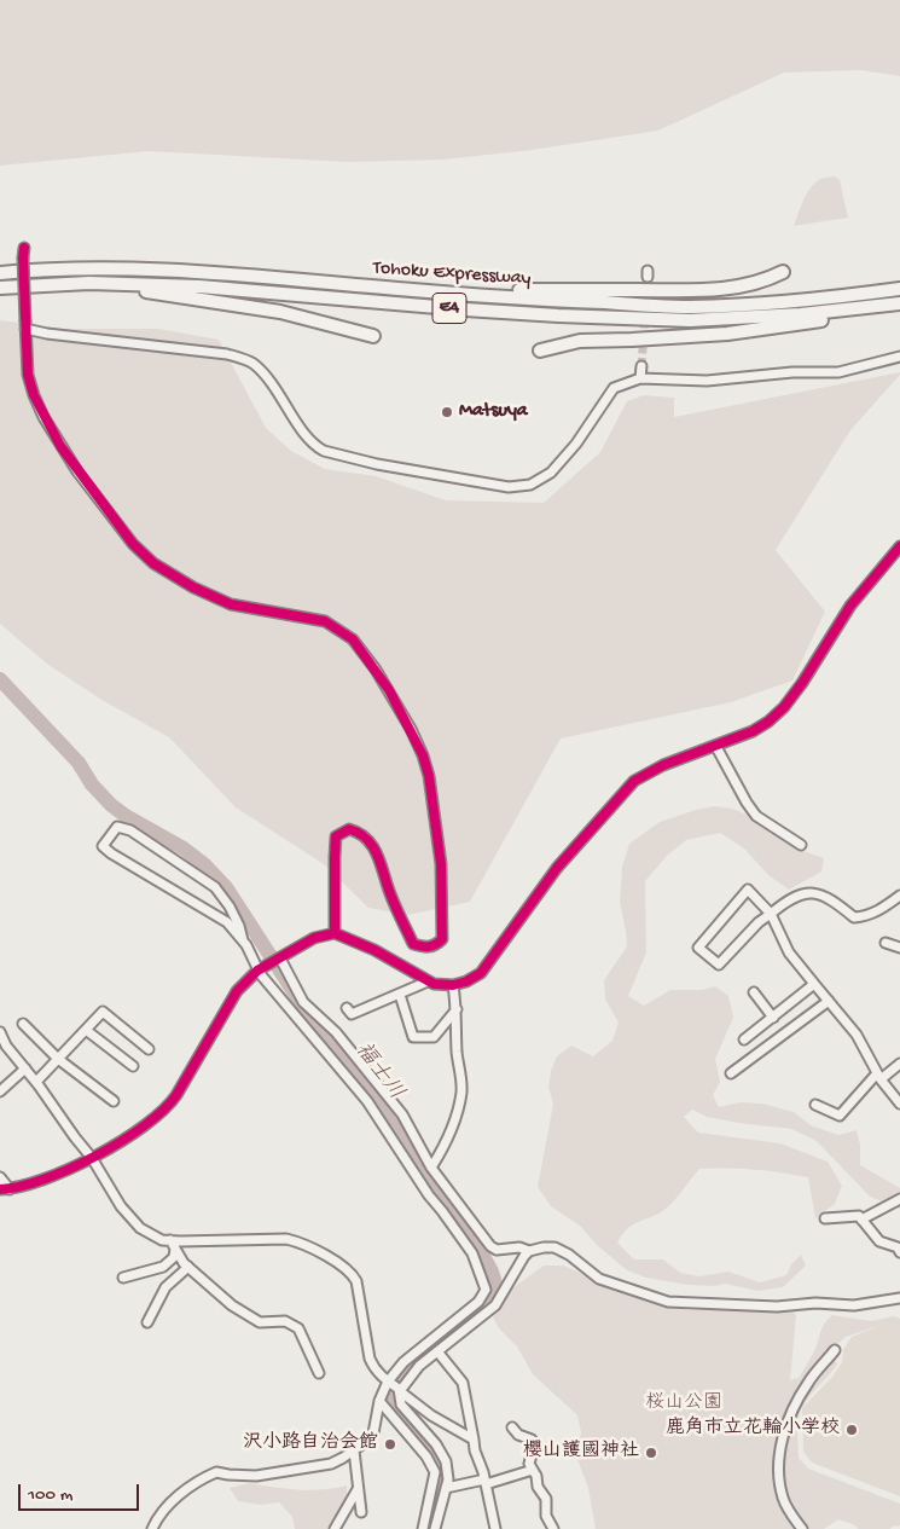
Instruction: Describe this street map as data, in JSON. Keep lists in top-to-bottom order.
{
  "streets": {
    "highway": ["Tohoku Expressway", "E4"]
  },
  "water": ["福士川"],
  "parks": ["桜山公園"],
  "places": [
    "Matsuya",
    "鹿角市立花輪小学校",
    "沢小路自治会館",
    "櫻山護國神社"
  ],
  "scale_bar": "100 m"
}
